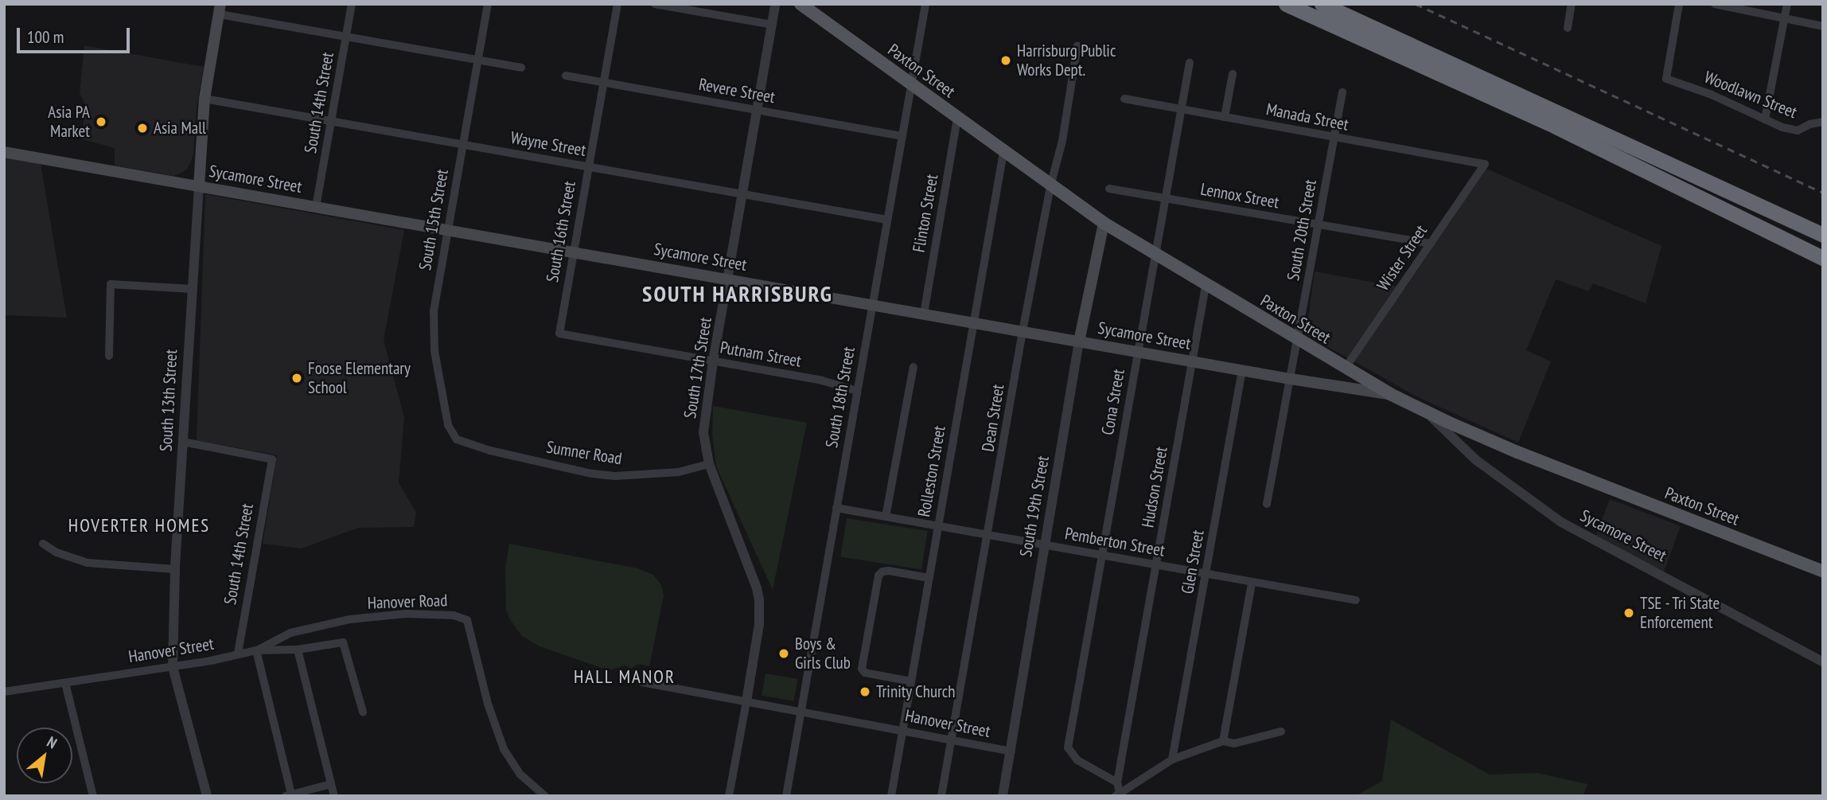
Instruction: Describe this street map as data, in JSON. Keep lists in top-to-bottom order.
{
  "streets": {
    "main road": [
      "Paxton Street",
      "Sycamore Street",
      "South 13th Street",
      "South 19th Street"
    ],
    "street": [
      "Revere Street",
      "Woodlawn Street",
      "South 14th Street",
      "Manada Street",
      "Wayne Street",
      "Lennox Street",
      "Flinton Street",
      "South 15th Street",
      "South 20th Street",
      "South 16th Street",
      "Wister Street",
      "Putnam Street",
      "South 17th Street",
      "South 18th Street",
      "Cona Street",
      "Dean Street",
      "Sumner Road",
      "Rolleston Street",
      "Hudson Street",
      "Pemberton Street",
      "Glen Street",
      "Hanover Road",
      "Hanover Street"
    ]
  },
  "crossings": [
    ["Paxton Street", "Sycamore Street"],
    ["Paxton Street", "Flinton Street"],
    ["Paxton Street", "South 20th Street"],
    ["Paxton Street", "Wister Street"],
    ["Paxton Street", "South 18th Street"],
    ["Paxton Street", "Cona Street"],
    ["Paxton Street", "Dean Street"],
    ["Paxton Street", "Rolleston Street"],
    ["Paxton Street", "Hudson Street"],
    ["Paxton Street", "South 19th Street"],
    ["Revere Street", "South 16th Street"],
    ["Revere Street", "South 17th Street"],
    ["Revere Street", "South 18th Street"],
    ["South 14th Street", "Wayne Street"],
    ["South 14th Street", "Sycamore Street"],
    ["South 14th Street", "South 13th Street"],
    ["South 14th Street", "Hanover Street"],
    ["Manada Street", "South 20th Street"],
    ["Manada Street", "Wister Street"],
    ["Manada Street", "Cona Street"],
    ["Wayne Street", "South 15th Street"],
    ["Wayne Street", "South 16th Street"],
    ["Wayne Street", "South 17th Street"],
    ["Wayne Street", "South 18th Street"],
    ["Wayne Street", "South 13th Street"],
    ["Sycamore Street", "Flinton Street"],
    ["Sycamore Street", "South 15th Street"],
    ["Sycamore Street", "South 20th Street"],
    ["Sycamore Street", "South 16th Street"],
    ["Sycamore Street", "South 17th Street"],
    ["Sycamore Street", "South 18th Street"],
    ["Sycamore Street", "South 13th Street"],
    ["Sycamore Street", "Cona Street"],
    ["Sycamore Street", "Dean Street"],
    ["Sycamore Street", "Rolleston Street"],
    ["Sycamore Street", "Hudson Street"],
    ["Sycamore Street", "South 19th Street"],
    ["Sycamore Street", "Glen Street"],
    ["Lennox Street", "South 20th Street"],
    ["Lennox Street", "Wister Street"],
    ["Lennox Street", "Cona Street"],
    ["South 15th Street", "Sumner Road"],
    ["South 16th Street", "Putnam Street"],
    ["Putnam Street", "South 17th Street"],
    ["Putnam Street", "South 18th Street"],
    ["South 17th Street", "Sumner Road"],
    ["South 17th Street", "Hanover Street"],
    ["South 18th Street", "Pemberton Street"],
    ["South 18th Street", "Hanover Street"],
    ["South 13th Street", "Hanover Street"],
    ["Cona Street", "Hudson Street"],
    ["Cona Street", "Pemberton Street"],
    ["Dean Street", "Pemberton Street"],
    ["Dean Street", "Hanover Street"],
    ["Rolleston Street", "Pemberton Street"],
    ["Rolleston Street", "Hanover Street"],
    ["Hudson Street", "Pemberton Street"],
    ["South 19th Street", "Pemberton Street"],
    ["South 19th Street", "Hanover Street"],
    ["Pemberton Street", "Glen Street"],
    ["Hanover Road", "Hanover Street"]
  ],
  "districts": ["SOUTH HARRISBURG", "HOVERTER HOMES", "HALL MANOR"],
  "places": [
    "Harrisburg Public Works Dept.",
    "Asia PA Market",
    "Asia Mall",
    "Foose Elementary School",
    "TSE - Tri State Enforcement",
    "Boys & Girls Club",
    "Trinity Church"
  ],
  "scale_bar": "100 m",
  "north": "top right"
}
